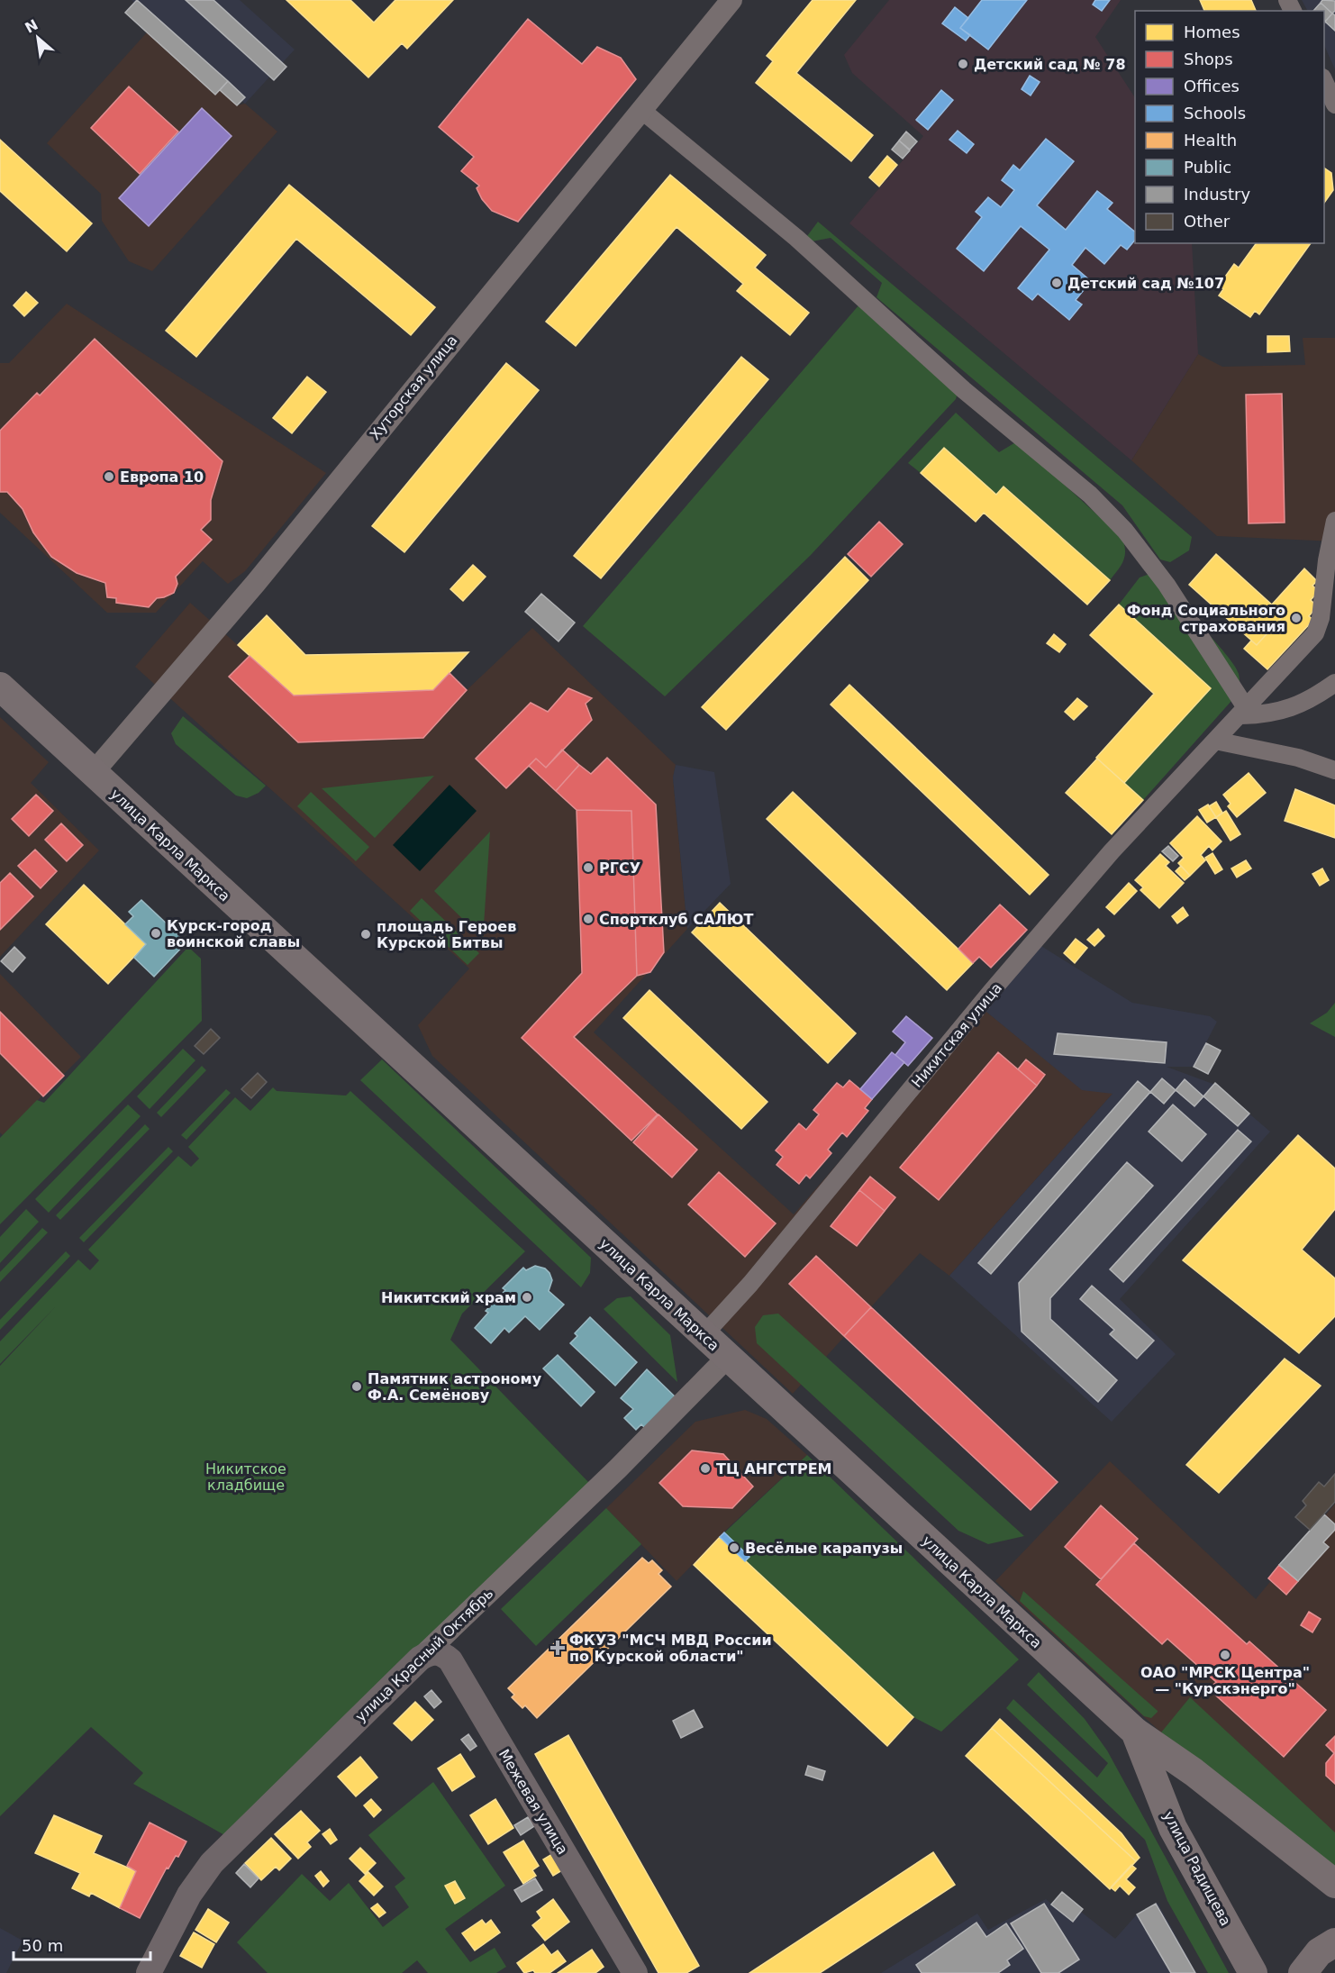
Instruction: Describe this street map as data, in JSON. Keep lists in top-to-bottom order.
{
  "streets": {
    "main road": [
      "улица Карла Маркса",
      "улица Красный Октябрь",
      "Межевая улица",
      "улица Радищева"
    ],
    "street": ["Хуторская улица", "Никитская улица"]
  },
  "crossings": [
    ["Хуторская улица", "улица Карла Маркса"],
    ["улица Карла Маркса", "Никитская улица"],
    ["улица Карла Маркса", "улица Красный Октябрь"],
    ["улица Карла Маркса", "улица Радищева"],
    ["улица Красный Октябрь", "Межевая улица"]
  ],
  "parks": ["Никитское кладбище"],
  "places": {
    "other": [
      "Детский сад № 78",
      "Детский сад №107",
      "Европа 10",
      "Фонд Социального страхования",
      "РГСУ",
      "Спортклуб САЛЮТ",
      "Курск-город воинской славы",
      "площадь Героев Курской Битвы",
      "Никитский храм",
      "Памятник астроному Ф.А. Семёнову",
      "ТЦ АНГСТРЕМ",
      "Весёлые карапузы",
      "ОАО \"МРСК Центра\" — \"Курскэнерго\""
    ],
    "health": ["ФКУЗ \"МСЧ МВД России по Курской области\""]
  },
  "legend": [
    "Homes",
    "Shops",
    "Offices",
    "Schools",
    "Health",
    "Public",
    "Industry",
    "Other"
  ],
  "scale_bar": "50 m",
  "north": "top left"
}
